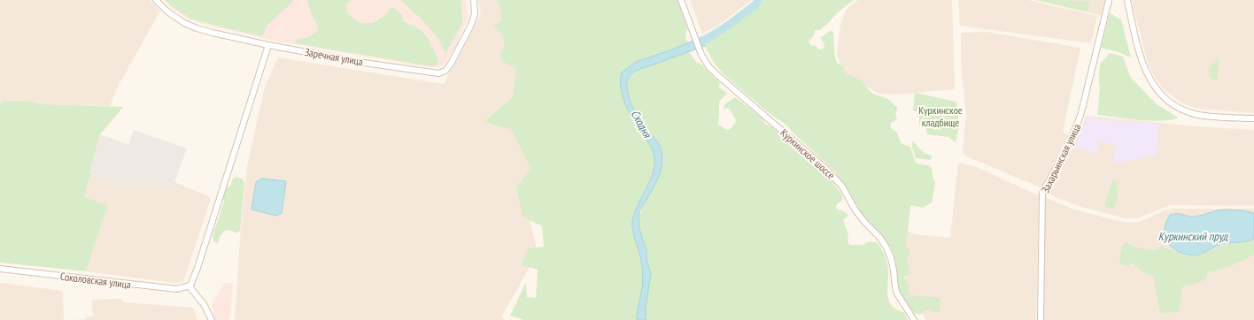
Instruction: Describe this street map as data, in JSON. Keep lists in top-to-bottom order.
{
  "streets": {
    "street": [
      "Заречная улица",
      "Куркинское шоссе",
      "Захарьинская улица",
      "Соколовская улица"
    ]
  },
  "water": ["Сходня", "Куркинский пруд"],
  "parks": ["Куркинское кладбище"]
}
